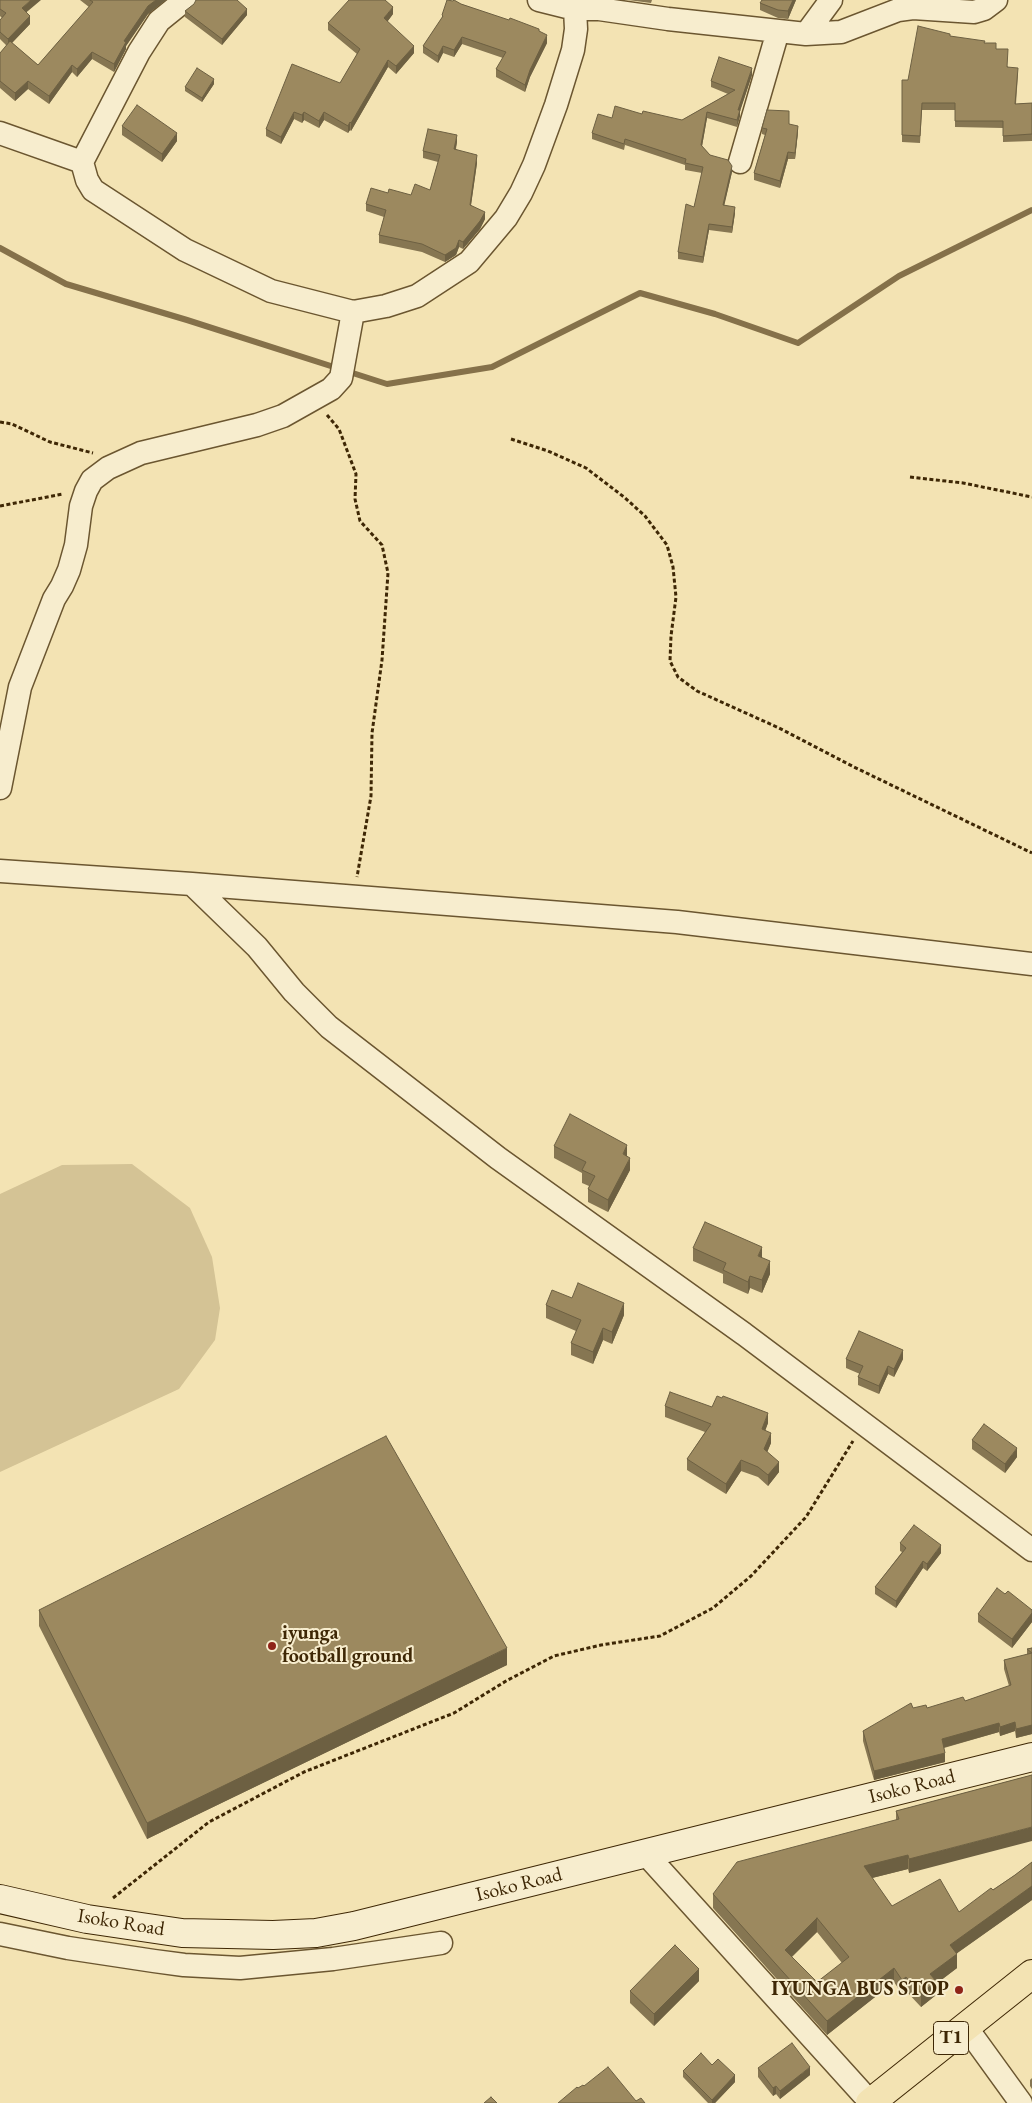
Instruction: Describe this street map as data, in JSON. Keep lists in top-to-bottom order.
{
  "streets": {
    "highway": ["T1"],
    "street": ["Isoko Road"]
  },
  "places": ["iyunga football ground", "IYUNGA BUS STOP"]
}
